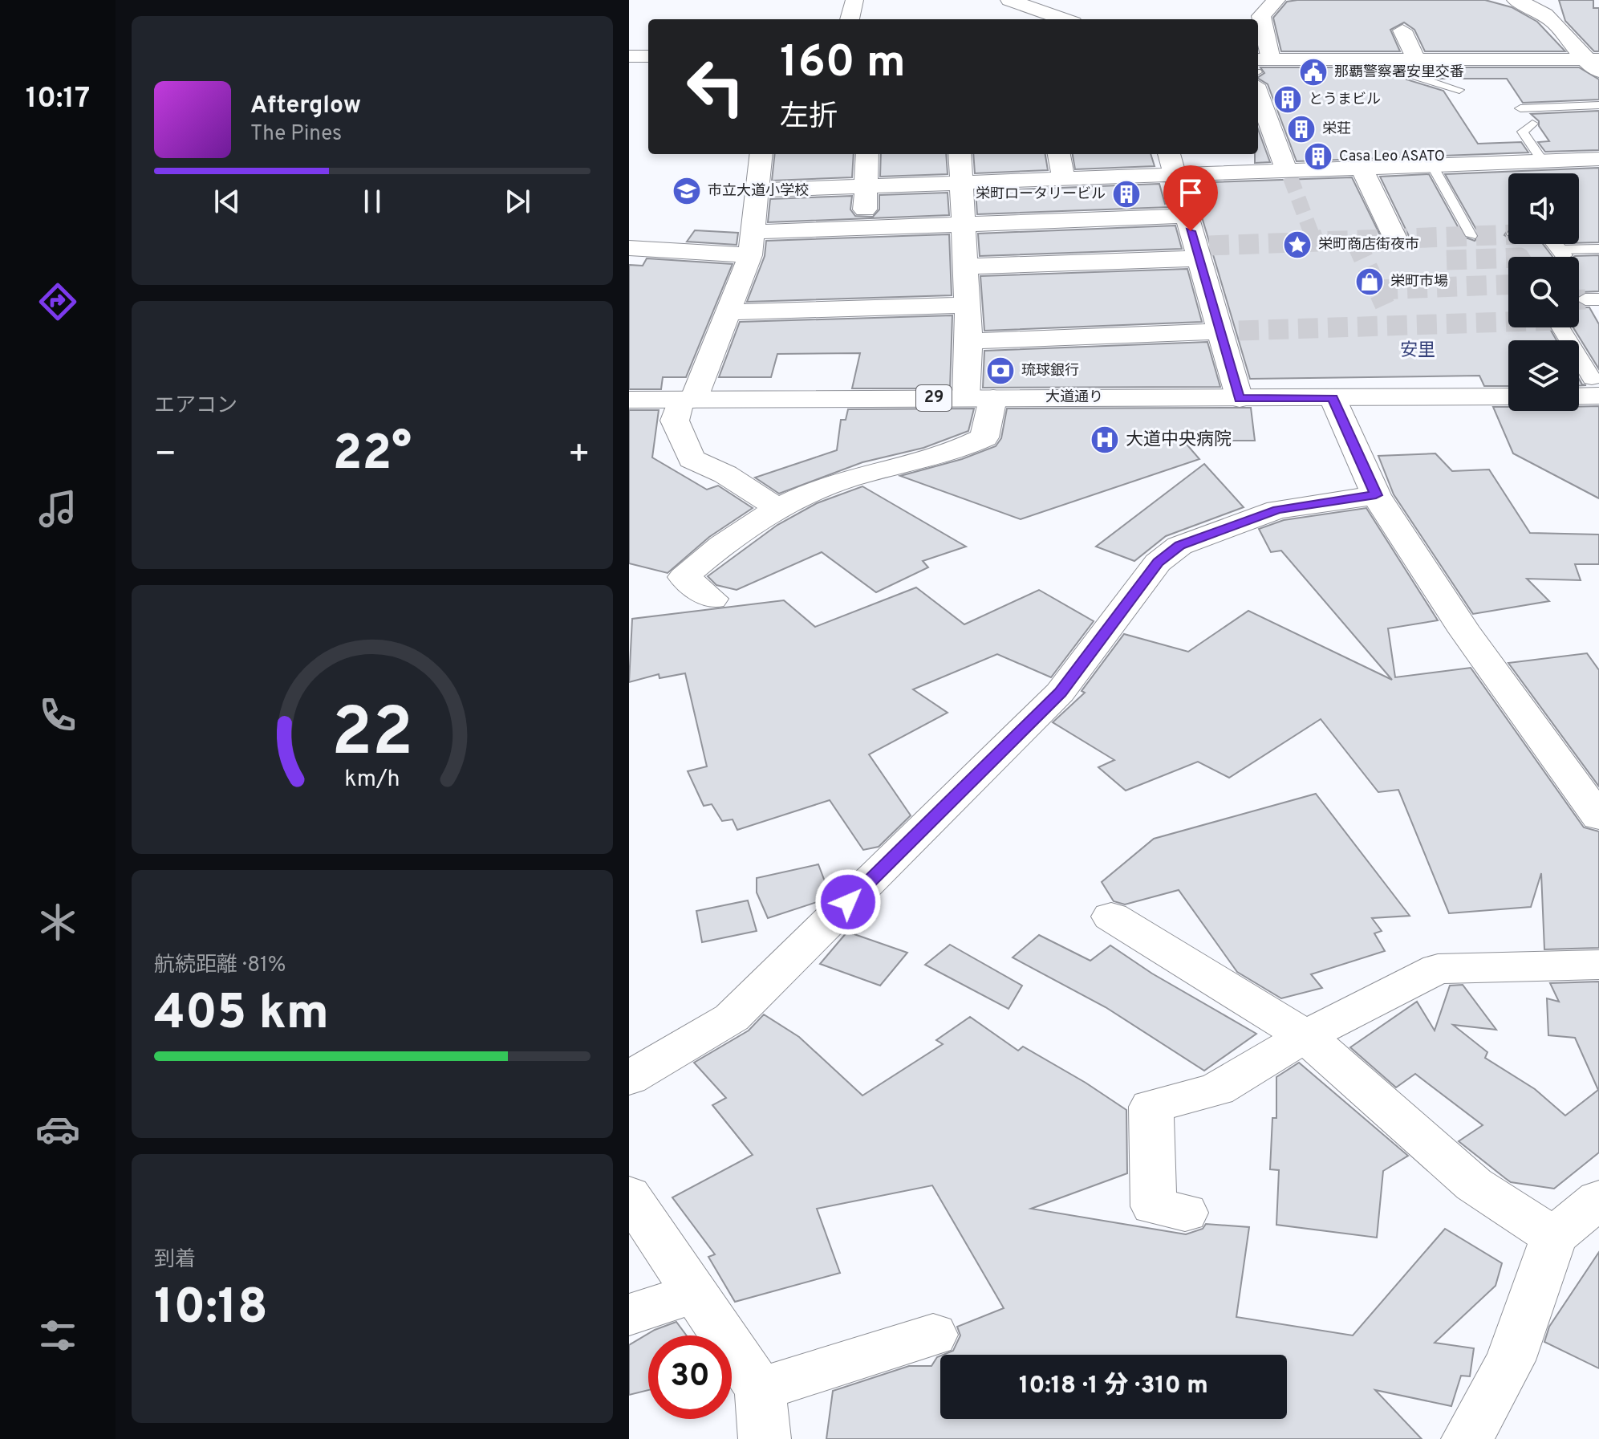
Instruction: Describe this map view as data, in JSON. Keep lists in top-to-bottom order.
{
  "streets": {
    "street": ["大道通り", "29"]
  },
  "districts": ["安里"],
  "places": {
    "public building": ["那覇警察署安里交番"],
    "building": [
      "とうまビル",
      "栄荘",
      "Casa Leo ASATO",
      "栄町ロータリービル"
    ],
    "school or university": ["市立大道小学校"],
    "place": ["栄町商店街夜市"],
    "shop": ["栄町市場"],
    "bank": ["琉球銀行"],
    "hospital": ["大道中央病院"]
  },
  "page": {
    "tabs": "10:17",
    "turn": ["160 m", "左折"],
    "song": ["Afterglow", "The Pines"],
    "tile": [
      "エアコン",
      ["航続距離 · 81%", "405 km"],
      ["到着", "10:18"]
    ],
    "heat": ["−", "22°", "+"],
    "limit": "30",
    "trip": "10:18 · 1 分 · 310 m",
    "gauge": ["22", "km/h"]
  }
}
